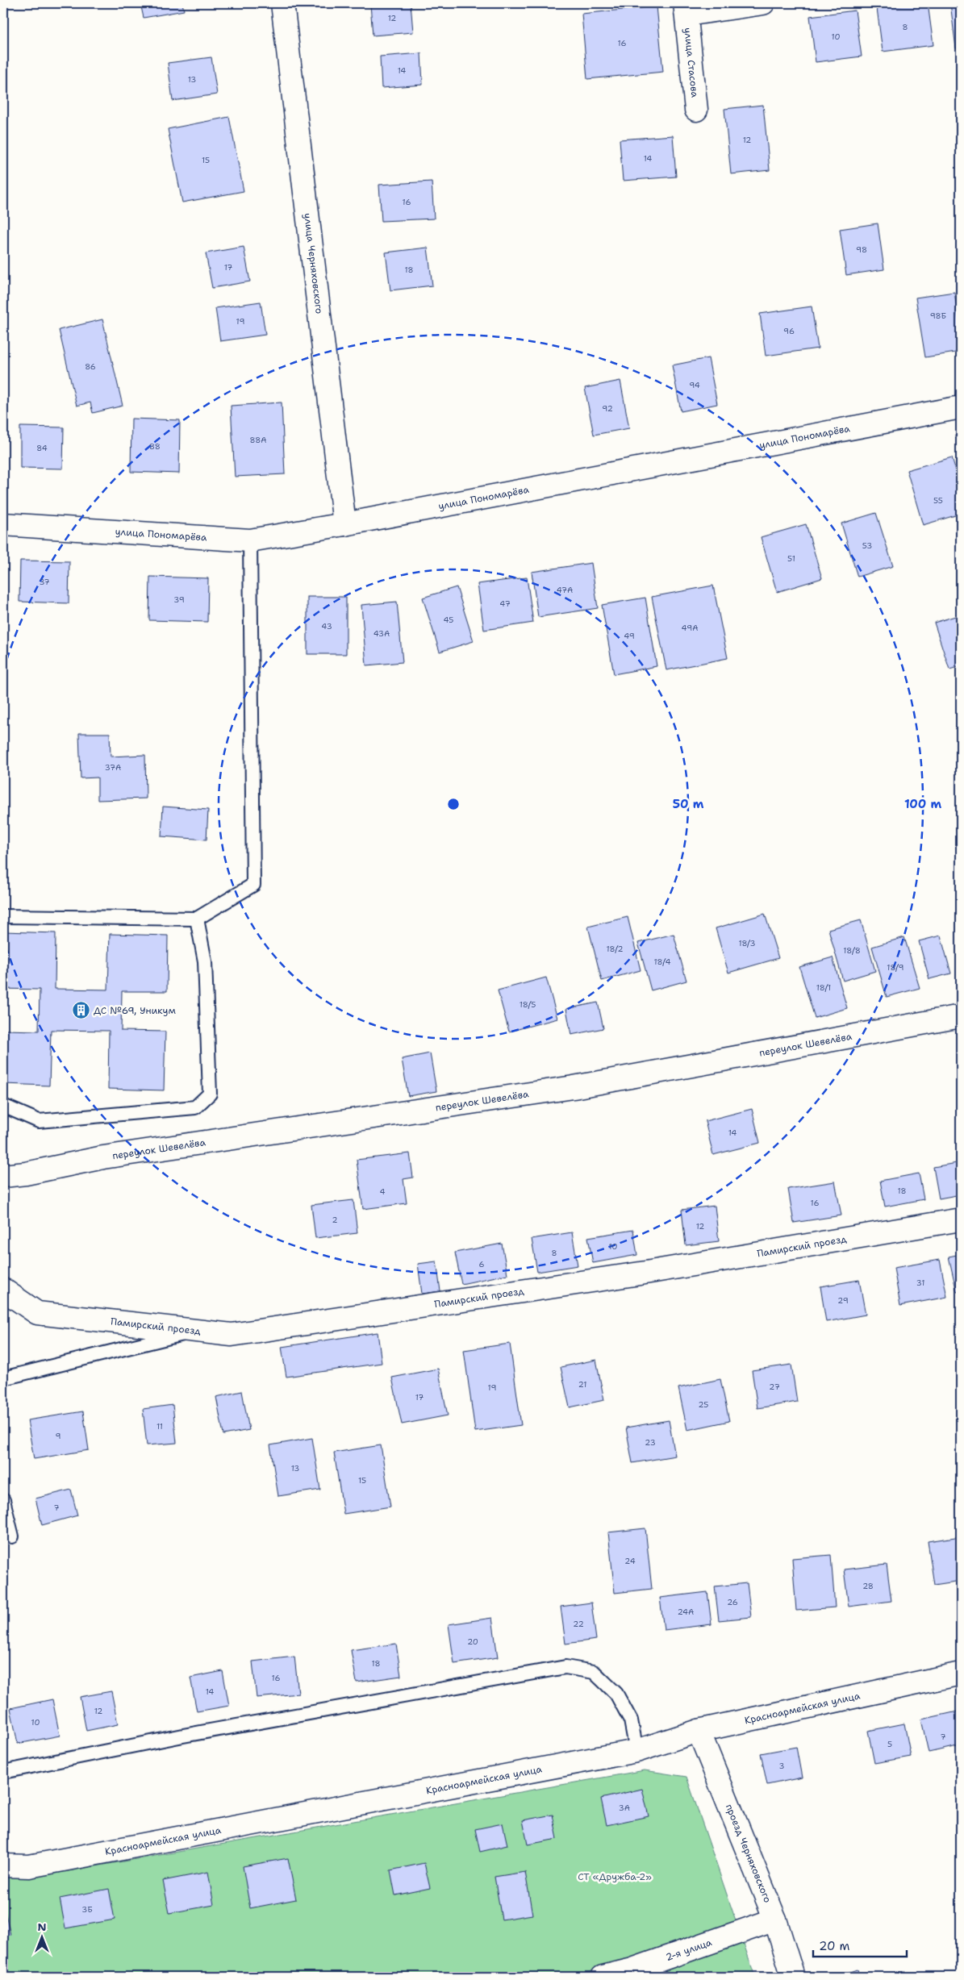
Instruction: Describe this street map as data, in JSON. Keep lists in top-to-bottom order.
{
  "streets": {
    "street": [
      "улица Стасова",
      "улица Черняховского",
      "улица Пономарёва",
      "переулок Шевелёва",
      "Памирский проезд",
      "Красноармейская улица",
      "проезд Черняховского",
      "2-я улица"
    ]
  },
  "crossings": [
    ["улица Черняховского", "улица Пономарёва"],
    ["Красноармейская улица", "проезд Черняховского"],
    ["проезд Черняховского", "2-я улица"]
  ],
  "parks": ["СТ «Дружба-2»"],
  "places": {
    "building": ["ДС №69, Уникум"]
  },
  "house_numbers": [
    "12",
    "8",
    "10",
    "16",
    "14",
    "13",
    "12",
    "14",
    "15",
    "16",
    "98",
    "17",
    "18",
    "98Б",
    "19",
    "96",
    "86",
    "94",
    "92",
    "88А",
    "88",
    "84",
    "55",
    "53",
    "51",
    "37",
    "47А",
    "39",
    "47",
    "45",
    "43",
    "49А",
    "43А",
    "49",
    "37А",
    "18/3",
    "18/2",
    "18/8",
    "18/4",
    "18/9",
    "18/1",
    "18/5",
    "14",
    "18",
    "4",
    "16",
    "2",
    "12",
    "10",
    "8",
    "6",
    "31",
    "29",
    "21",
    "27",
    "19",
    "17",
    "25",
    "11",
    "9",
    "23",
    "13",
    "15",
    "7",
    "24",
    "28",
    "26",
    "24А",
    "22",
    "20",
    "18",
    "16",
    "14",
    "12",
    "10",
    "7",
    "5",
    "3",
    "3А",
    "3Б"
  ],
  "scale_bar": "20 m",
  "north": "top",
  "rings": ["50 m", "100 m"]
}
